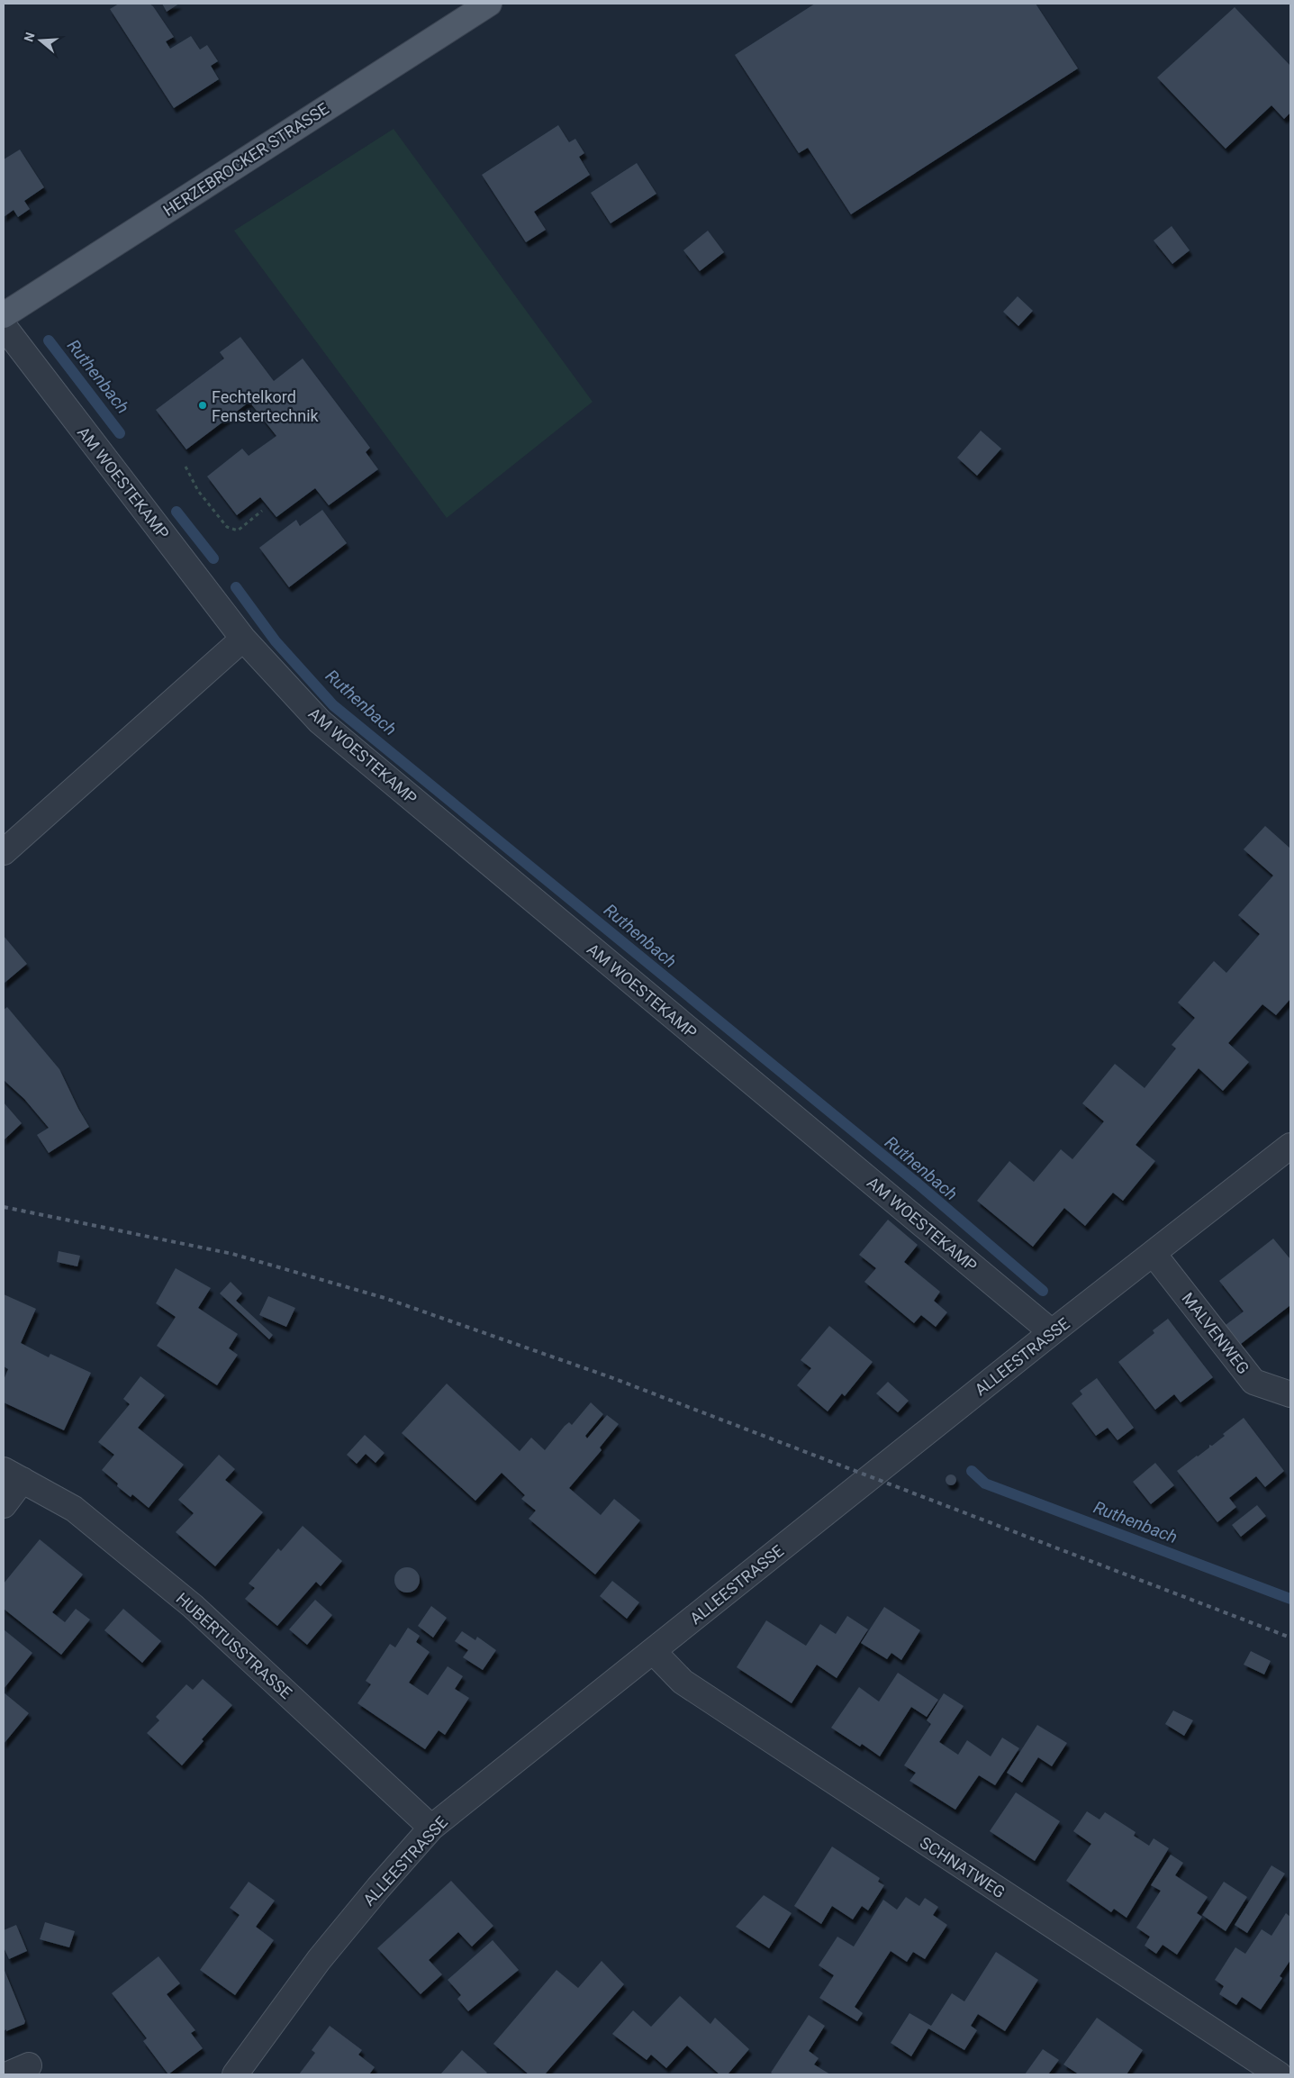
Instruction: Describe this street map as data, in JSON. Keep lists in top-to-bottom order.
{
  "streets": {
    "main road": ["HERZEBROCKER STRASSE"],
    "street": [
      "AM WOESTEKAMP",
      "MALVENWEG",
      "ALLEESTRASSE",
      "HUBERTUSSTRASSE",
      "SCHNATWEG"
    ]
  },
  "crossings": [
    ["AM WOESTEKAMP", "ALLEESTRASSE"],
    ["MALVENWEG", "ALLEESTRASSE"],
    ["ALLEESTRASSE", "HUBERTUSSTRASSE"],
    ["ALLEESTRASSE", "SCHNATWEG"]
  ],
  "water": ["Ruthenbach"],
  "places": ["Fechtelkord Fenstertechnik"],
  "north": "left"
}
